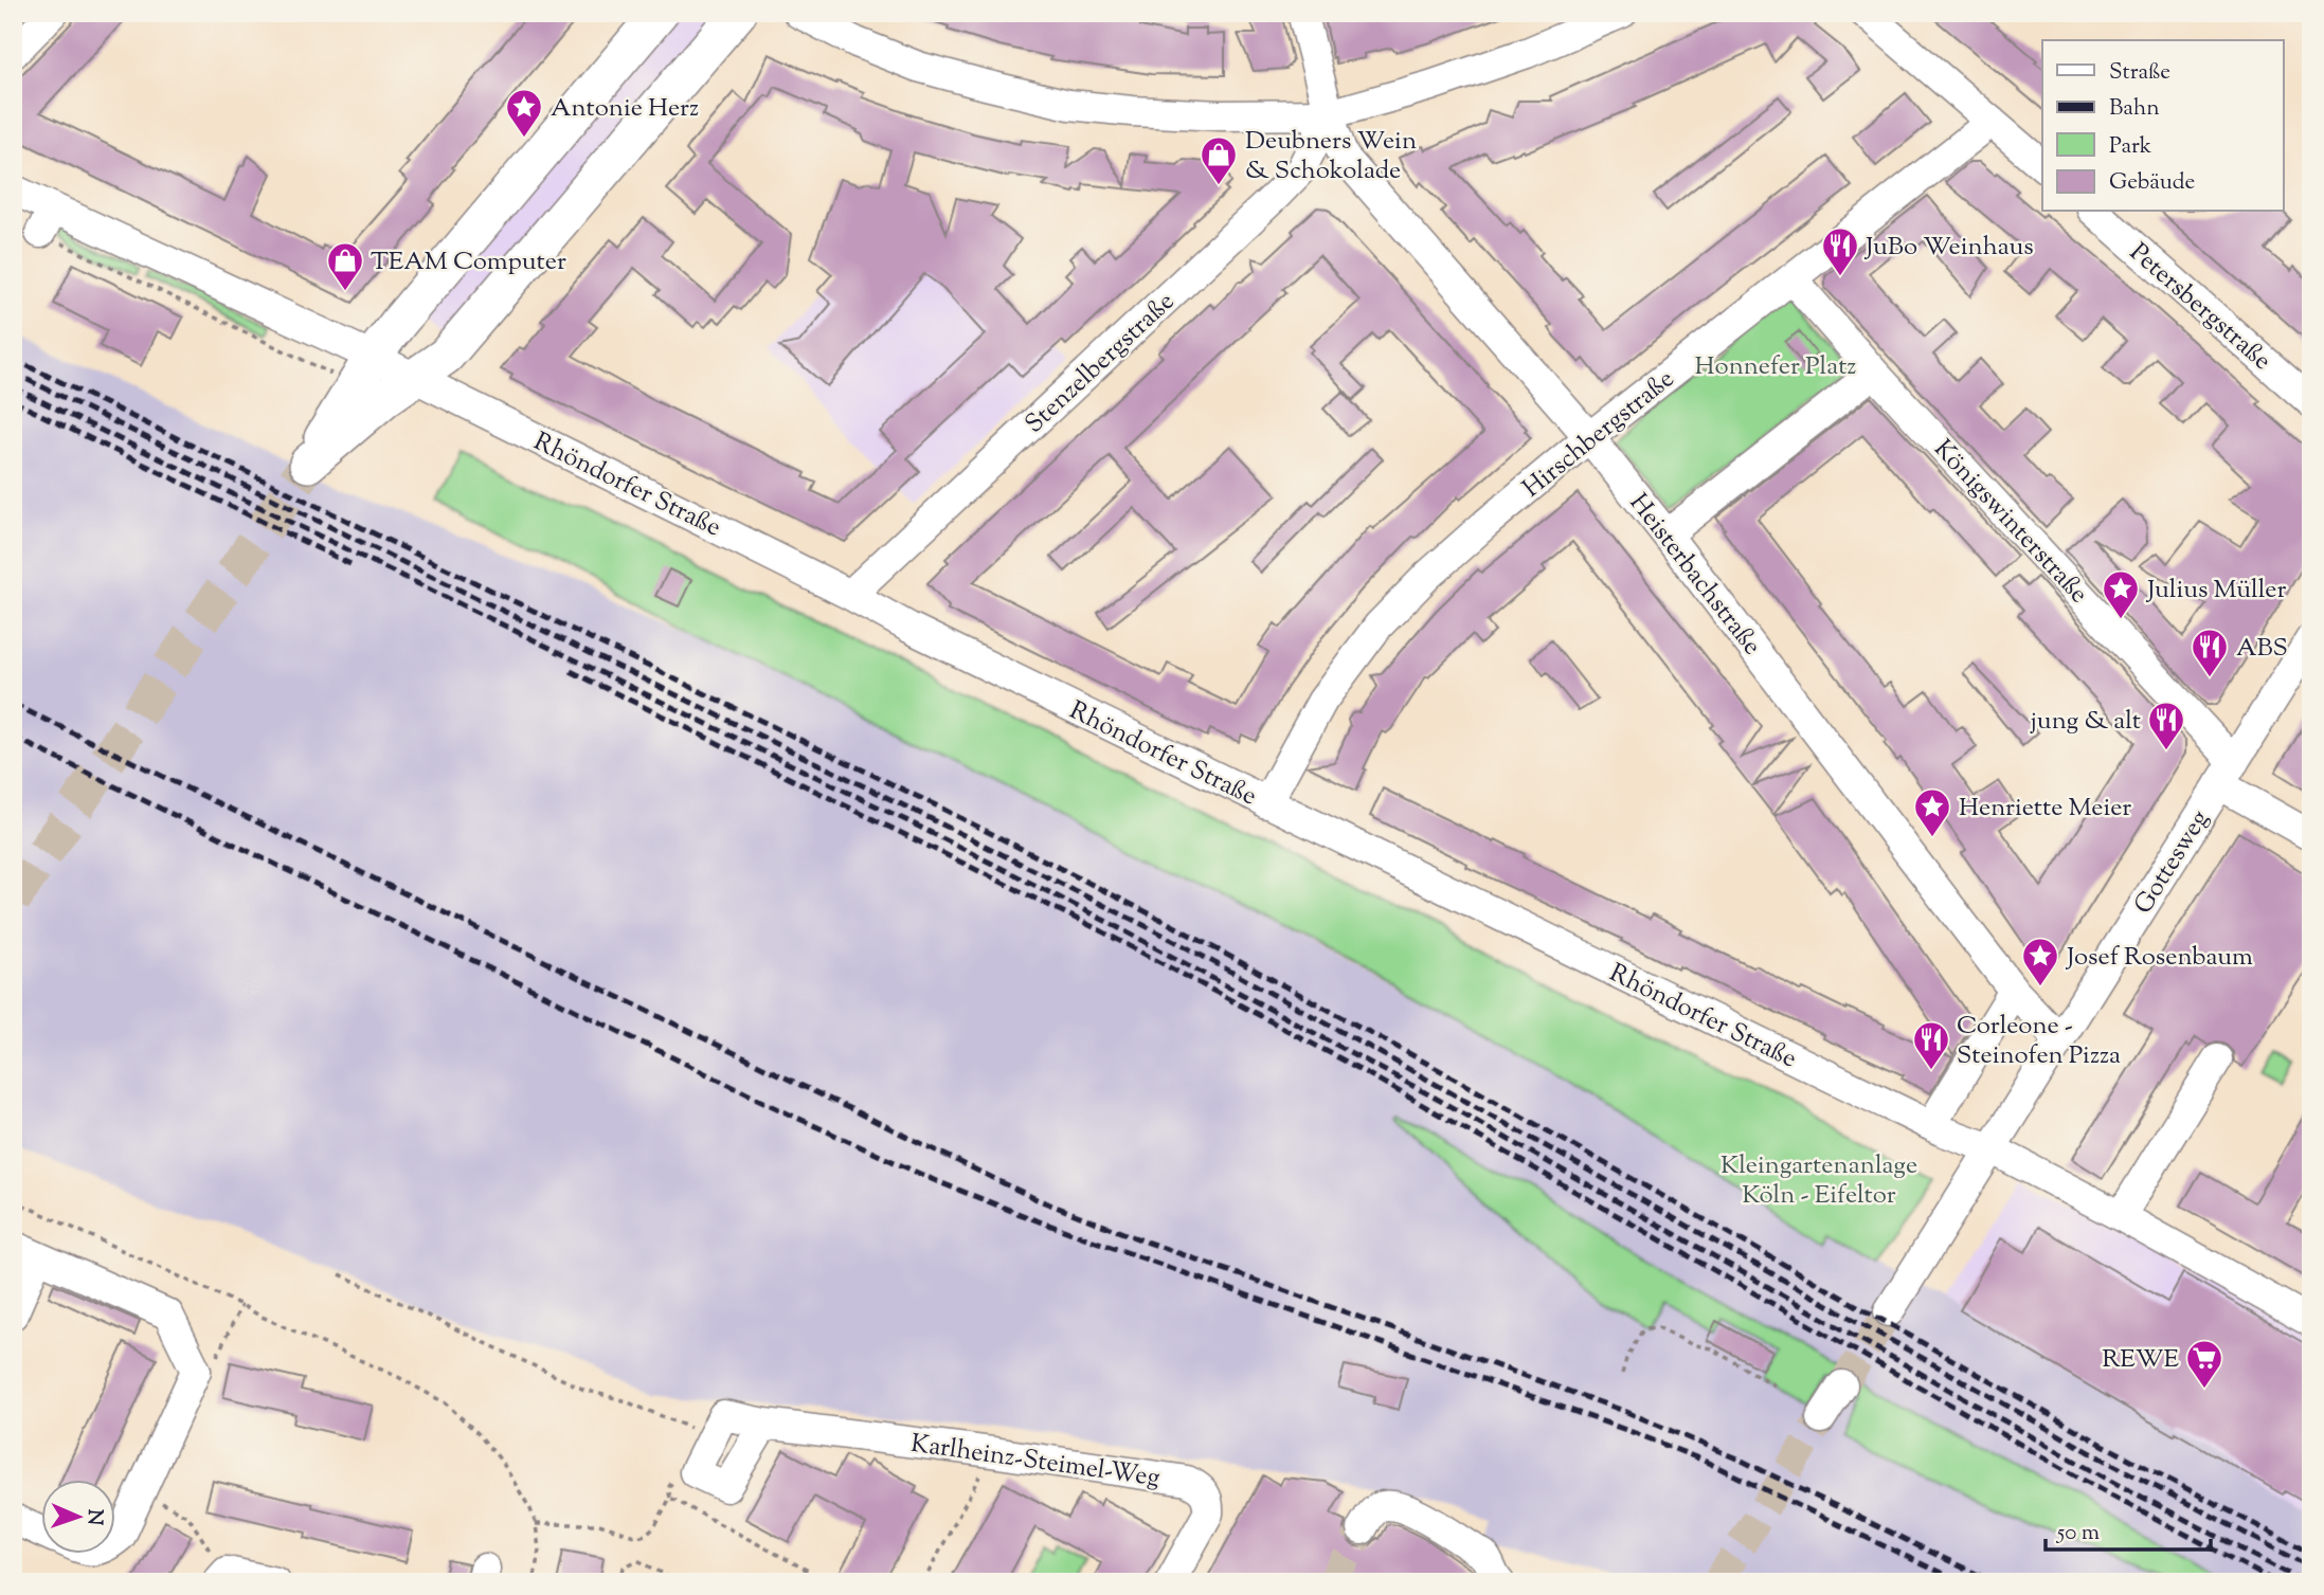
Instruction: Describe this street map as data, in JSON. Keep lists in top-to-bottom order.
{
  "streets": {
    "street": [
      "Petersbergstraße",
      "Stenzelbergstraße",
      "Hirschbergstraße",
      "Rhöndorfer Straße",
      "Königswinterstraße",
      "Heisterbachstraße",
      "Gottesweg",
      "Karlheinz-Steimel-Weg"
    ]
  },
  "crossings": [
    ["Stenzelbergstraße", "Rhöndorfer Straße"],
    ["Stenzelbergstraße", "Heisterbachstraße"],
    ["Hirschbergstraße", "Rhöndorfer Straße"],
    ["Hirschbergstraße", "Königswinterstraße"],
    ["Hirschbergstraße", "Heisterbachstraße"],
    ["Rhöndorfer Straße", "Gottesweg"],
    ["Königswinterstraße", "Gottesweg"],
    ["Heisterbachstraße", "Gottesweg"]
  ],
  "parks": ["Honnefer Platz", "Kleingartenanlage Köln - Eifeltor"],
  "places": {
    "place": [
      "Antonie Herz",
      "Julius Müller",
      "Henriette Meier",
      "Josef Rosenbaum"
    ],
    "shop": ["Deubners Wein & Schokolade", "TEAM Computer"],
    "restaurant": [
      "JuBo Weinhaus",
      "ABS",
      "jung & alt",
      "Corleone - Steinofen Pizza"
    ],
    "supermarket": ["REWE"]
  },
  "legend": [
    "Straße",
    "Bahn",
    "Park",
    "Gebäude"
  ],
  "scale_bar": "50 m",
  "north": "right"
}
